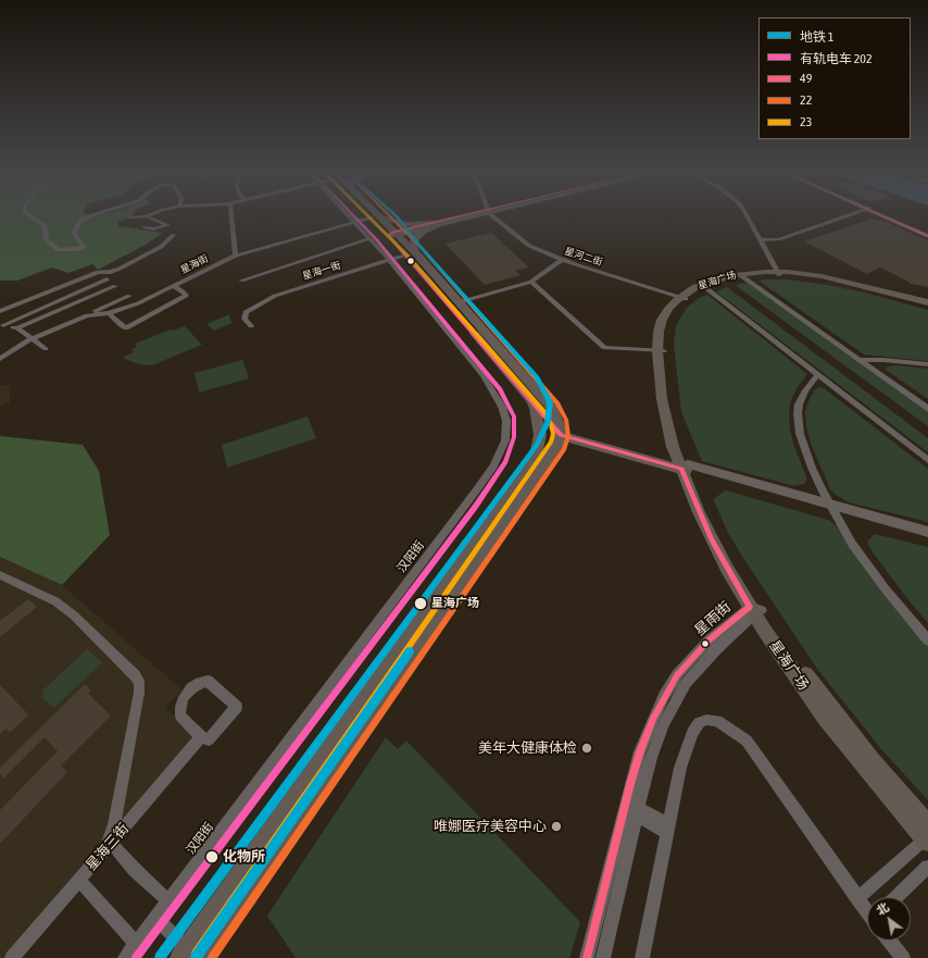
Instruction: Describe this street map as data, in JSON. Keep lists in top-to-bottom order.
{
  "streets": {
    "highway": ["星海广场"],
    "street": [
      "星河二街",
      "星海街",
      "星海一街",
      "汉阳街",
      "星雨街",
      "星海三街"
    ]
  },
  "crossings": [
    ["星河二街", "星海广场"],
    ["星海街", "汉阳街"],
    ["星海一街", "汉阳街"],
    ["星海广场", "星雨街"]
  ],
  "places": [
    "星海广场",
    "美年大健康体检",
    "唯娜医疗美容中心",
    "化物所"
  ],
  "lines": [
    "metro line 1",
    "tram line 202",
    "transit line 49",
    "transit line 22",
    "transit line 23"
  ],
  "legend": [
    "地铁 1",
    "有轨电车 202",
    "49",
    "22",
    "23"
  ],
  "north": "top left"
}
